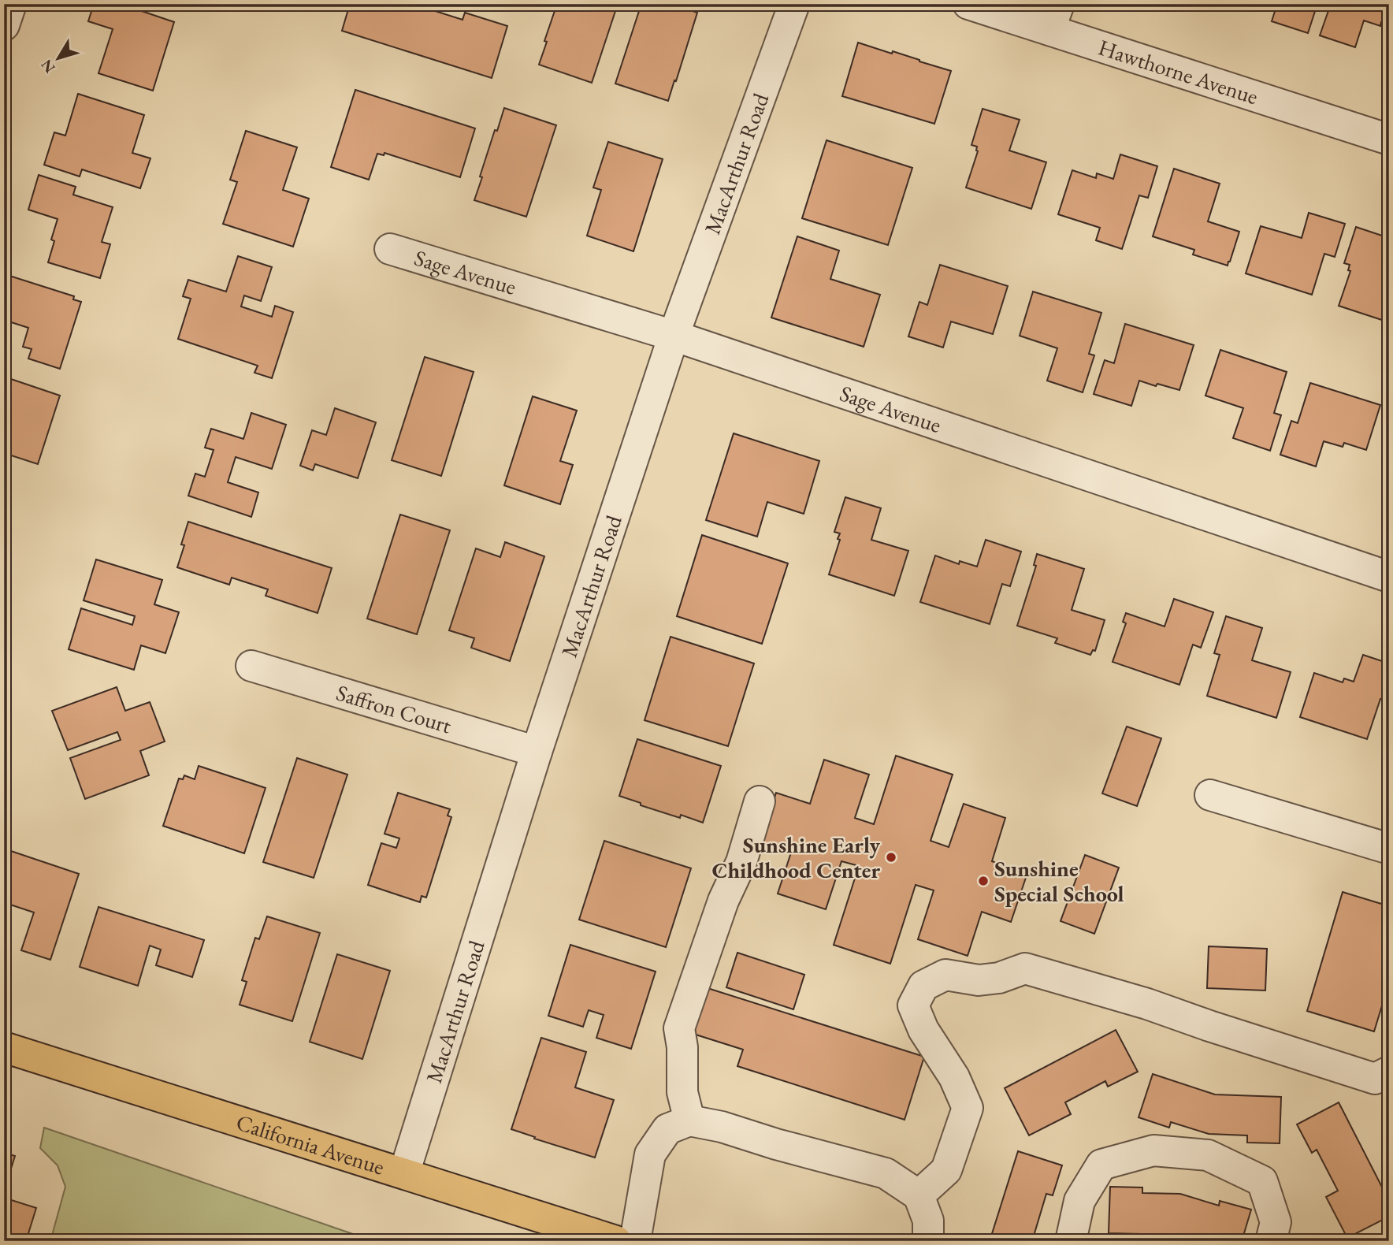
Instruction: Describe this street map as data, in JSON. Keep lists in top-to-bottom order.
{
  "streets": {
    "main road": ["California Avenue"],
    "street": [
      "Hawthorne Avenue",
      "MacArthur Road",
      "Sage Avenue",
      "Saffron Court"
    ]
  },
  "crossings": [
    ["MacArthur Road", "Sage Avenue"],
    ["MacArthur Road", "Saffron Court"],
    ["MacArthur Road", "California Avenue"]
  ],
  "places": ["Sunshine Early Childhood Center", "Sunshine Special School"],
  "north": "bottom left"
}
